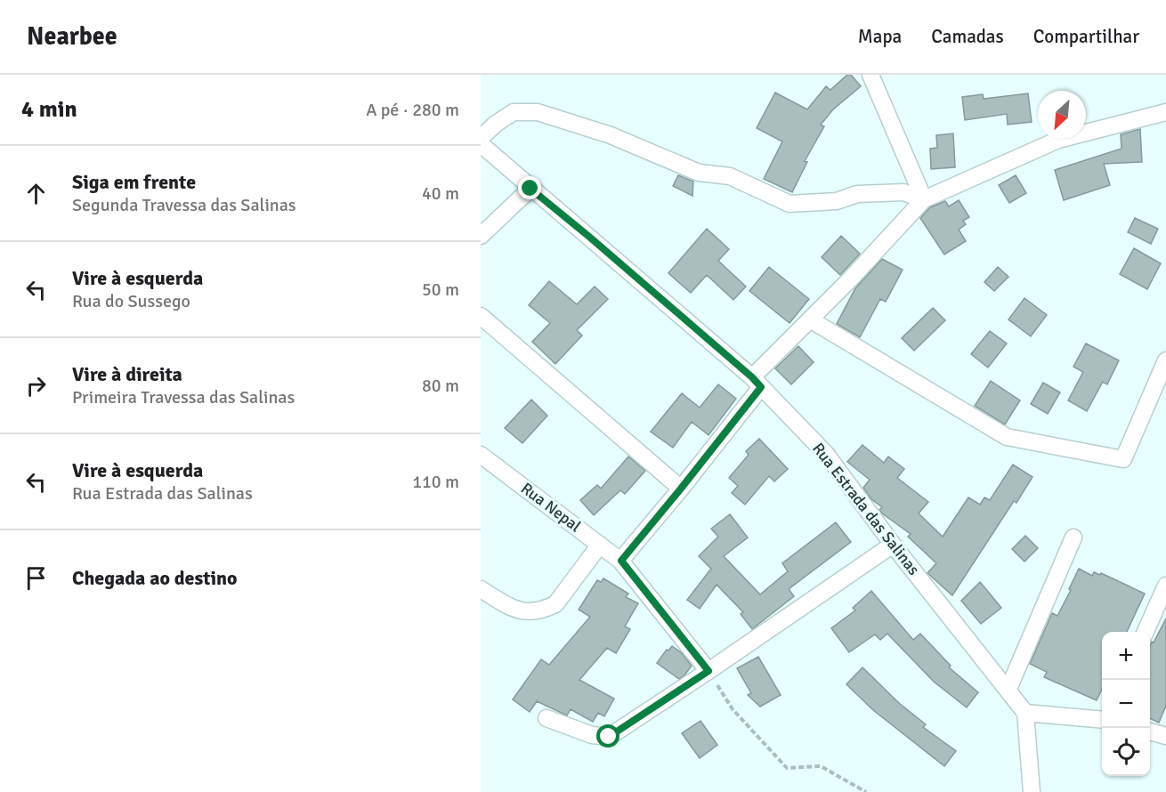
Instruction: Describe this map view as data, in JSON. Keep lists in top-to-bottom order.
{
  "streets": {
    "street": ["Rua Nepal", "Rua Estrada das Salinas"]
  },
  "north": "bottom left",
  "page": {
    "header": "Nearbee",
    "nav": ["Mapa", "Camadas", "Compartilhar"],
    "heading": ["4 min", "A pé · 280 m"],
    "list": [
      ["Siga em frente", "Segunda Travessa das Salinas", "40 m"],
      ["Vire à esquerda", "Rua do Sussego", "50 m"],
      ["Vire à direita", "Primeira Travessa das Salinas", "80 m"],
      ["Vire à esquerda", "Rua Estrada das Salinas", "110 m"],
      "Chegada ao destino"
    ],
    "map_buttons": ["+", "−"]
  }
}
